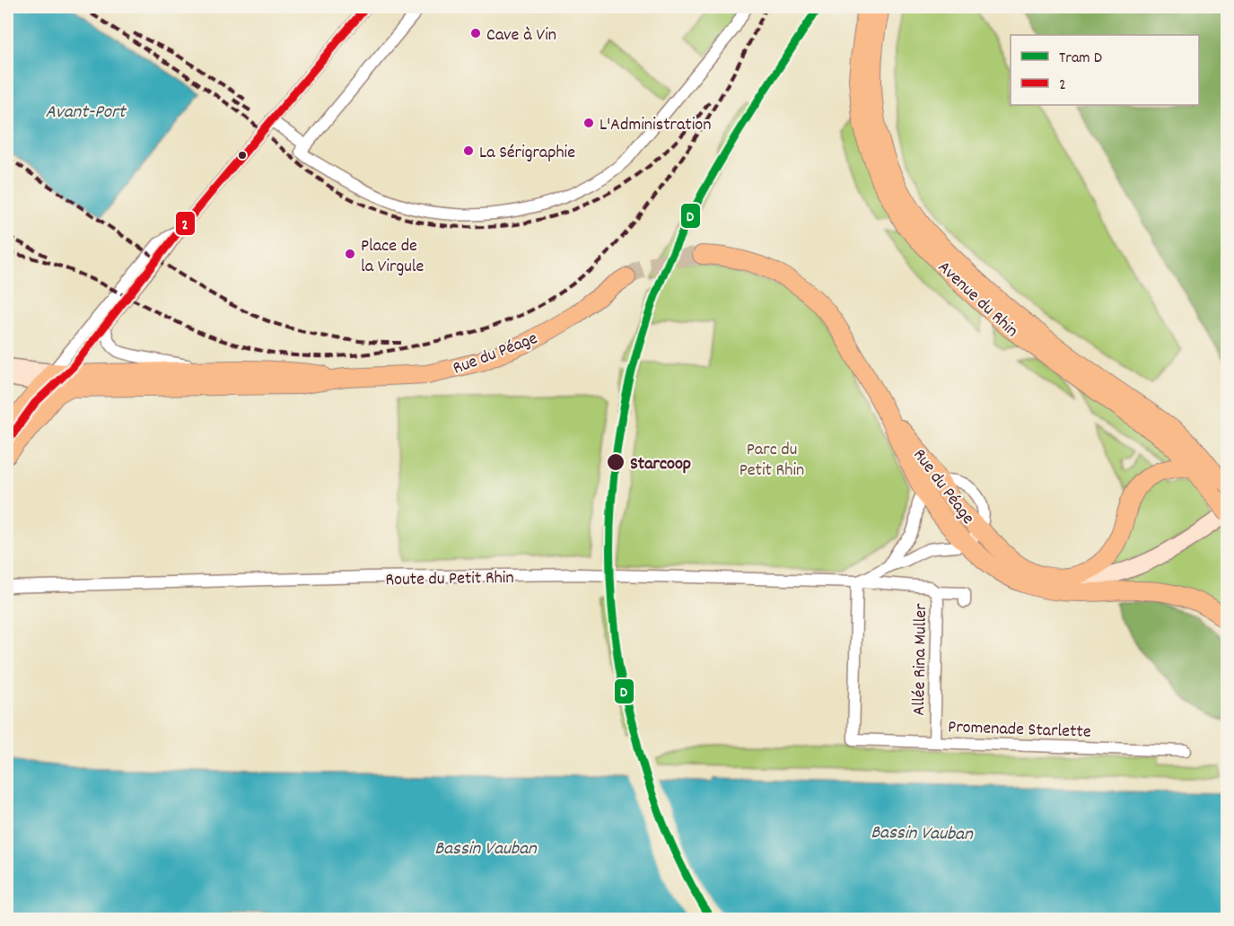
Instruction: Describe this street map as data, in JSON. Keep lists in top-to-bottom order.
{
  "streets": {
    "main road": ["Avenue du Rhin", "Rue du Péage"],
    "street": ["Route du Petit Rhin", "Allée Rina Muller", "Promenade Starlette"]
  },
  "crossings": [
    ["Rue du Péage", "Route du Petit Rhin"],
    ["Route du Petit Rhin", "Allée Rina Muller"],
    ["Route du Petit Rhin", "Promenade Starlette"],
    ["Allée Rina Muller", "Promenade Starlette"]
  ],
  "water": ["Avant-Port", "Bassin Vauban"],
  "parks": ["Parc du Petit Rhin"],
  "places": [
    "Cave à Vin",
    "L'Administration",
    "La Sérigraphie",
    "Place de la Virgule",
    "Starcoop"
  ],
  "lines": ["tram line D", "transit line 2"],
  "legend": ["Tram D", "2"]
}
